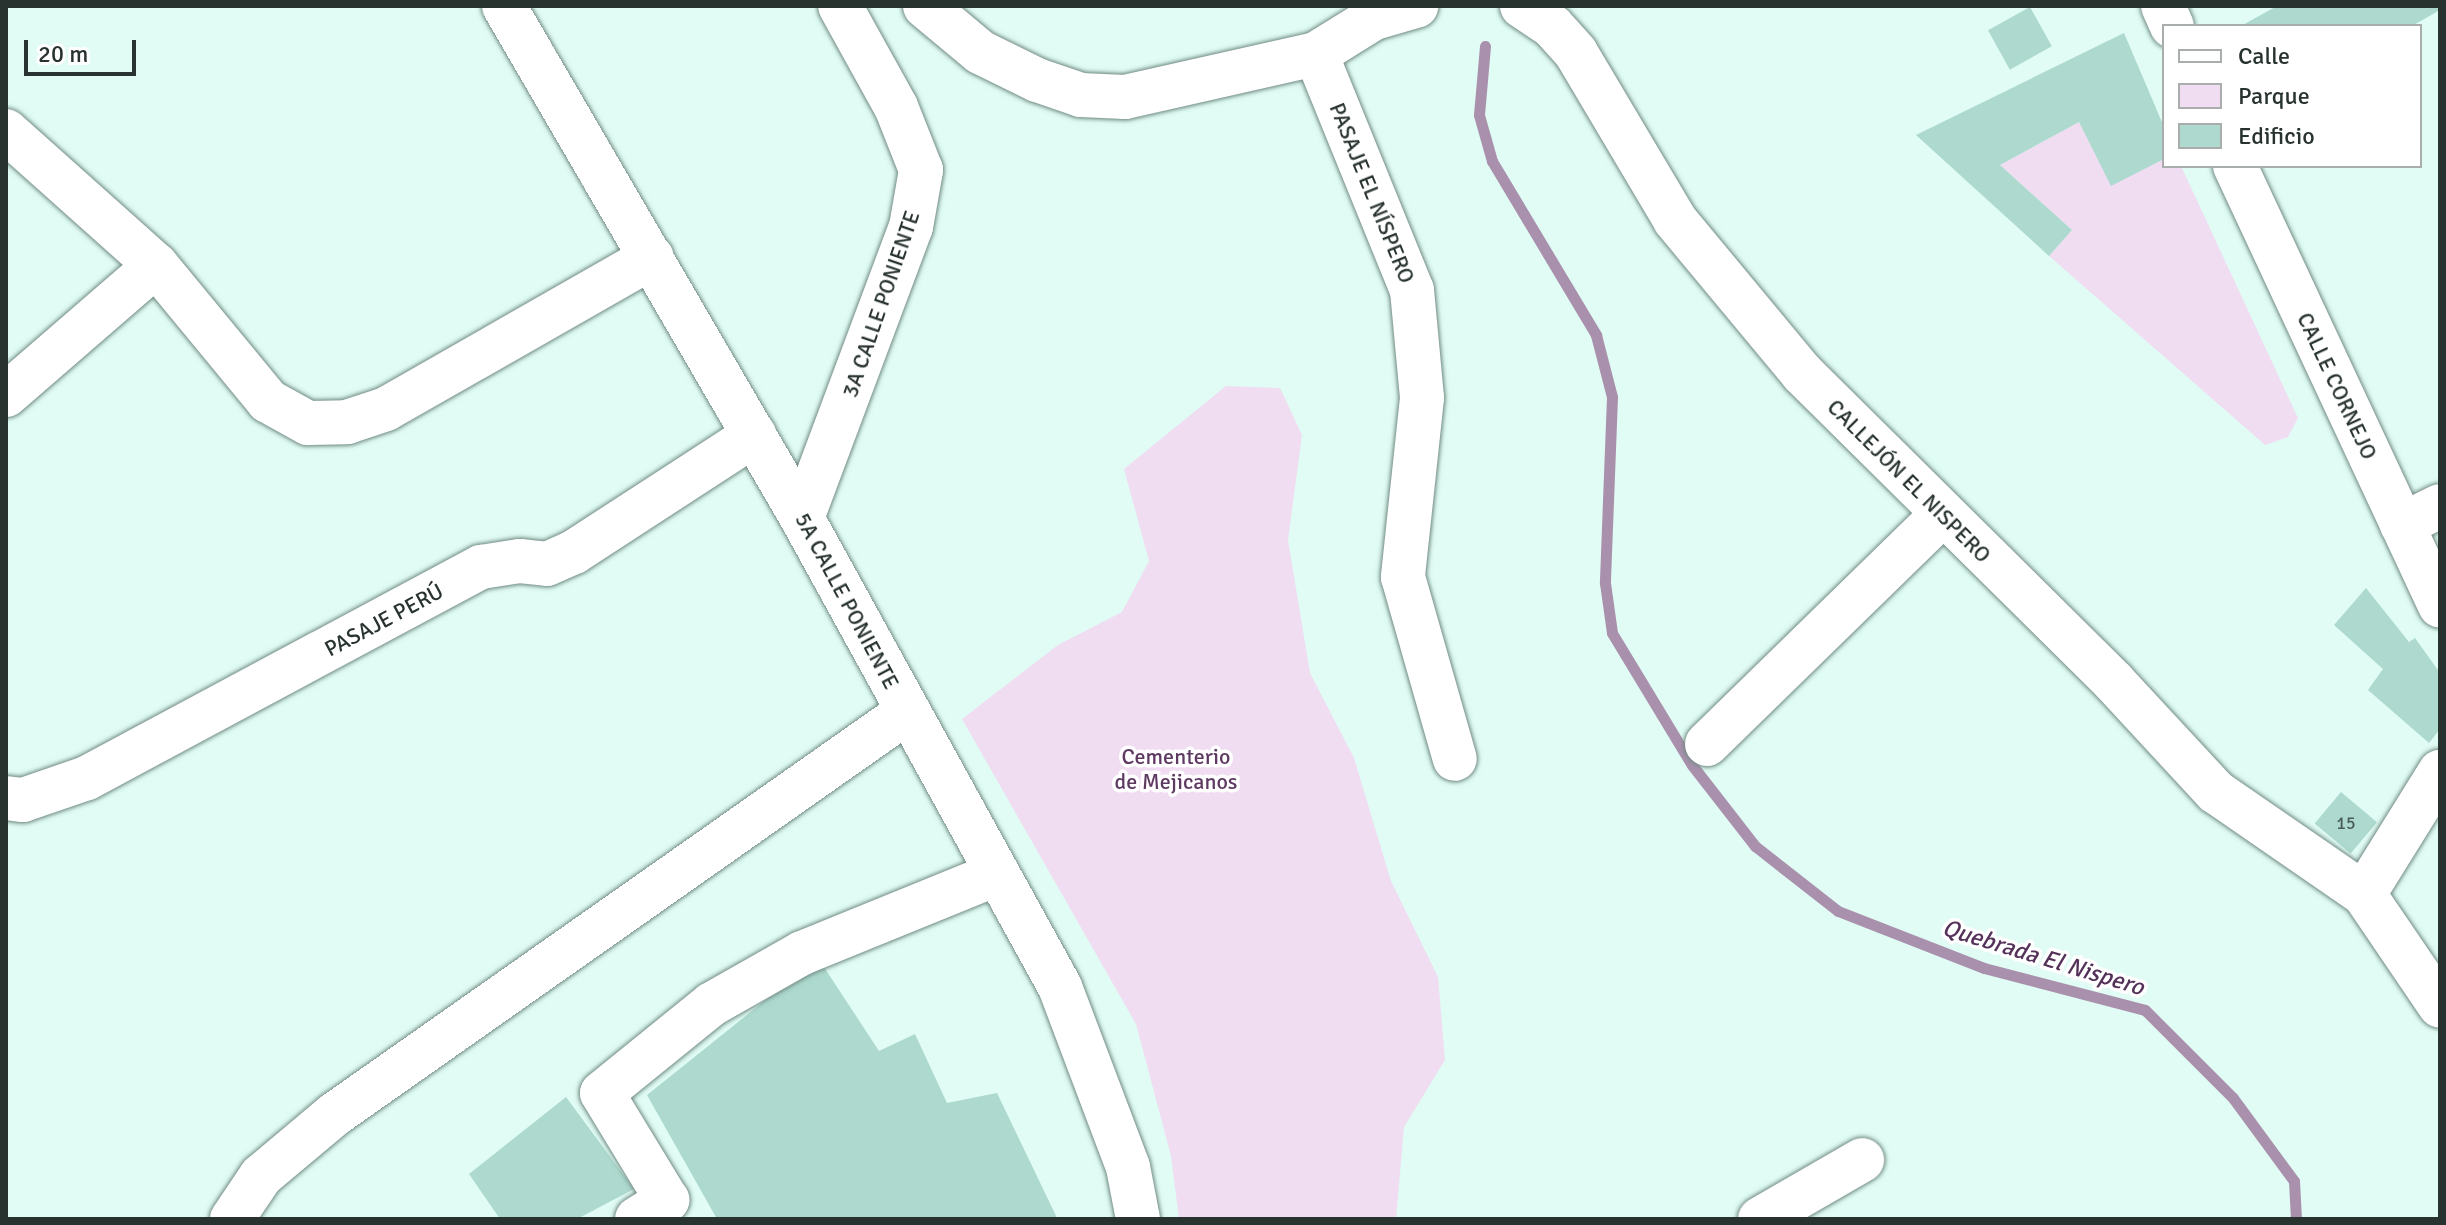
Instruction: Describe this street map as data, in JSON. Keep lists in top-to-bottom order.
{
  "streets": {
    "street": [
      "PASAJE EL NÍSPERO",
      "3A CALLE PONIENTE",
      "CALLE CORNEJO",
      "CALLEJÓN EL NISPERO",
      "5A CALLE PONIENTE",
      "PASAJE PERÚ"
    ]
  },
  "crossings": [
    ["3A CALLE PONIENTE", "5A CALLE PONIENTE"],
    ["5A CALLE PONIENTE", "PASAJE PERÚ"]
  ],
  "water": ["Quebrada El Nispero"],
  "parks": ["Cementerio de Mejicanos"],
  "house_numbers": ["15"],
  "legend": ["Calle", "Parque", "Edificio"],
  "scale_bar": "20 m"
}
